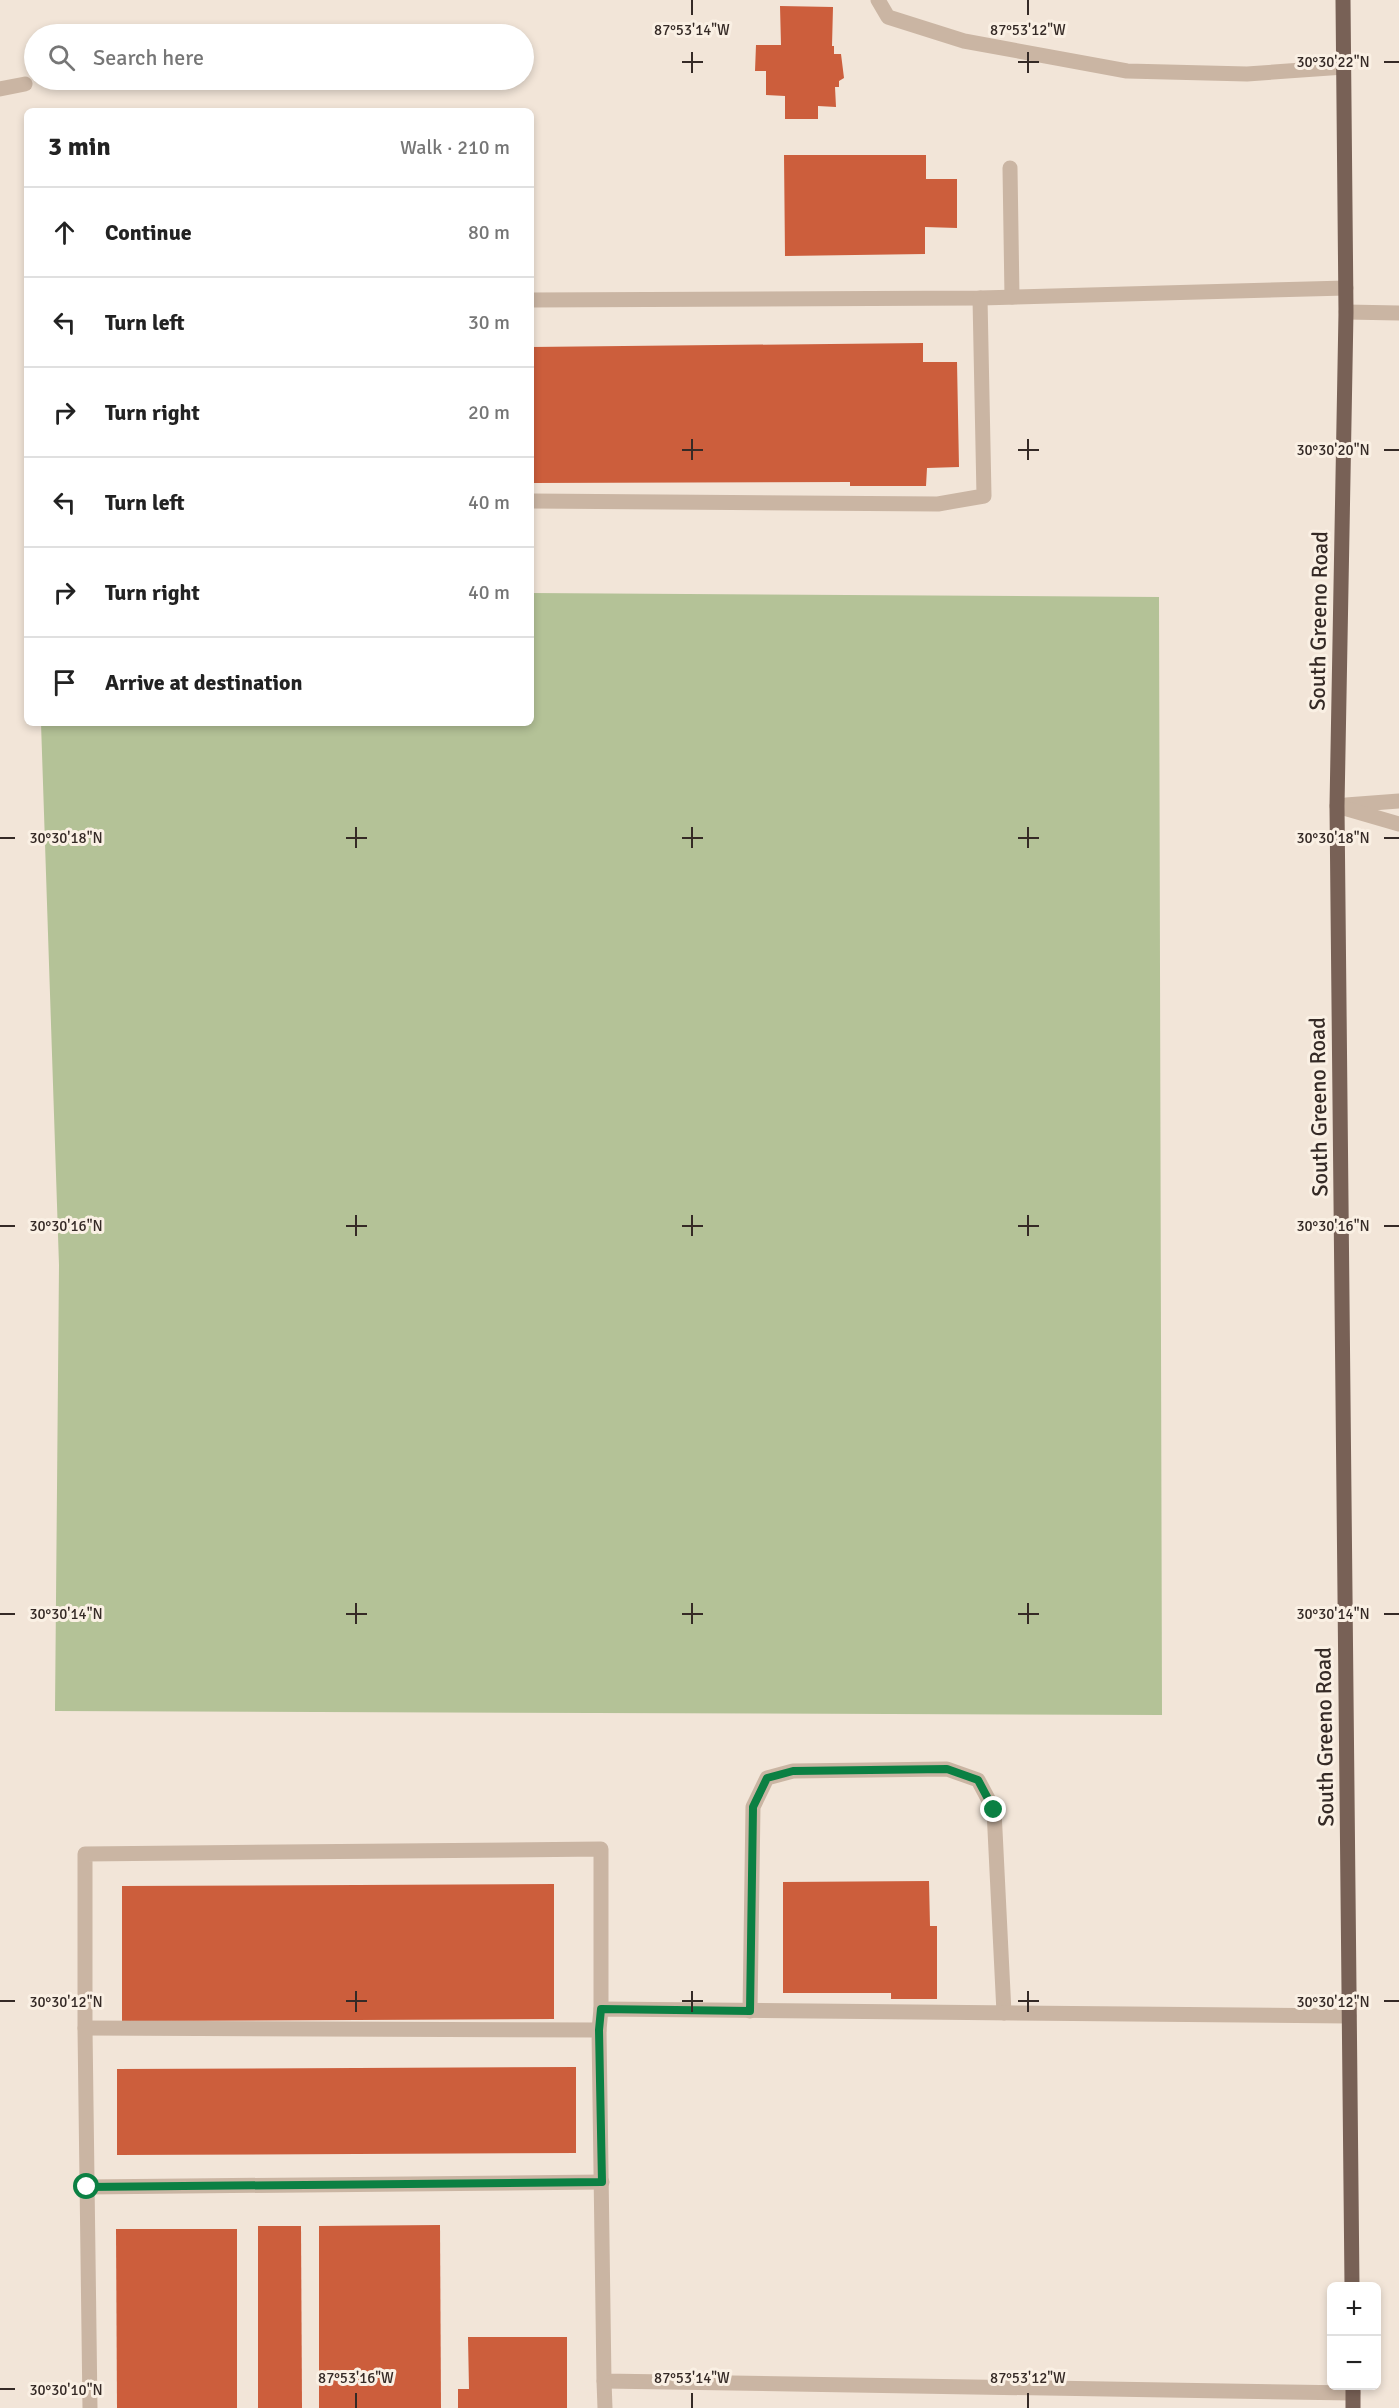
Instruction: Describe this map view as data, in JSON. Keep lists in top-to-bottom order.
{
  "streets": {
    "main road": ["South Greeno Road"]
  },
  "page": {
    "search": "Search here",
    "heading": ["3 min", "Walk · 210 m"],
    "list": [
      ["Continue", "80 m"],
      ["Turn left", "30 m"],
      ["Turn right", "20 m"],
      ["Turn left", "40 m"],
      ["Turn right", "40 m"],
      "Arrive at destination"
    ],
    "map_buttons": ["+", "−"]
  },
  "coordinates": [
    "87°53'14\"W",
    "87°53'12\"W",
    "30°30'22\"N",
    "30°30'20\"N",
    "30°30'18\"N",
    "30°30'16\"N",
    "30°30'14\"N",
    "30°30'12\"N",
    "87°53'16\"W",
    "30°30'10\"N"
  ]
}
